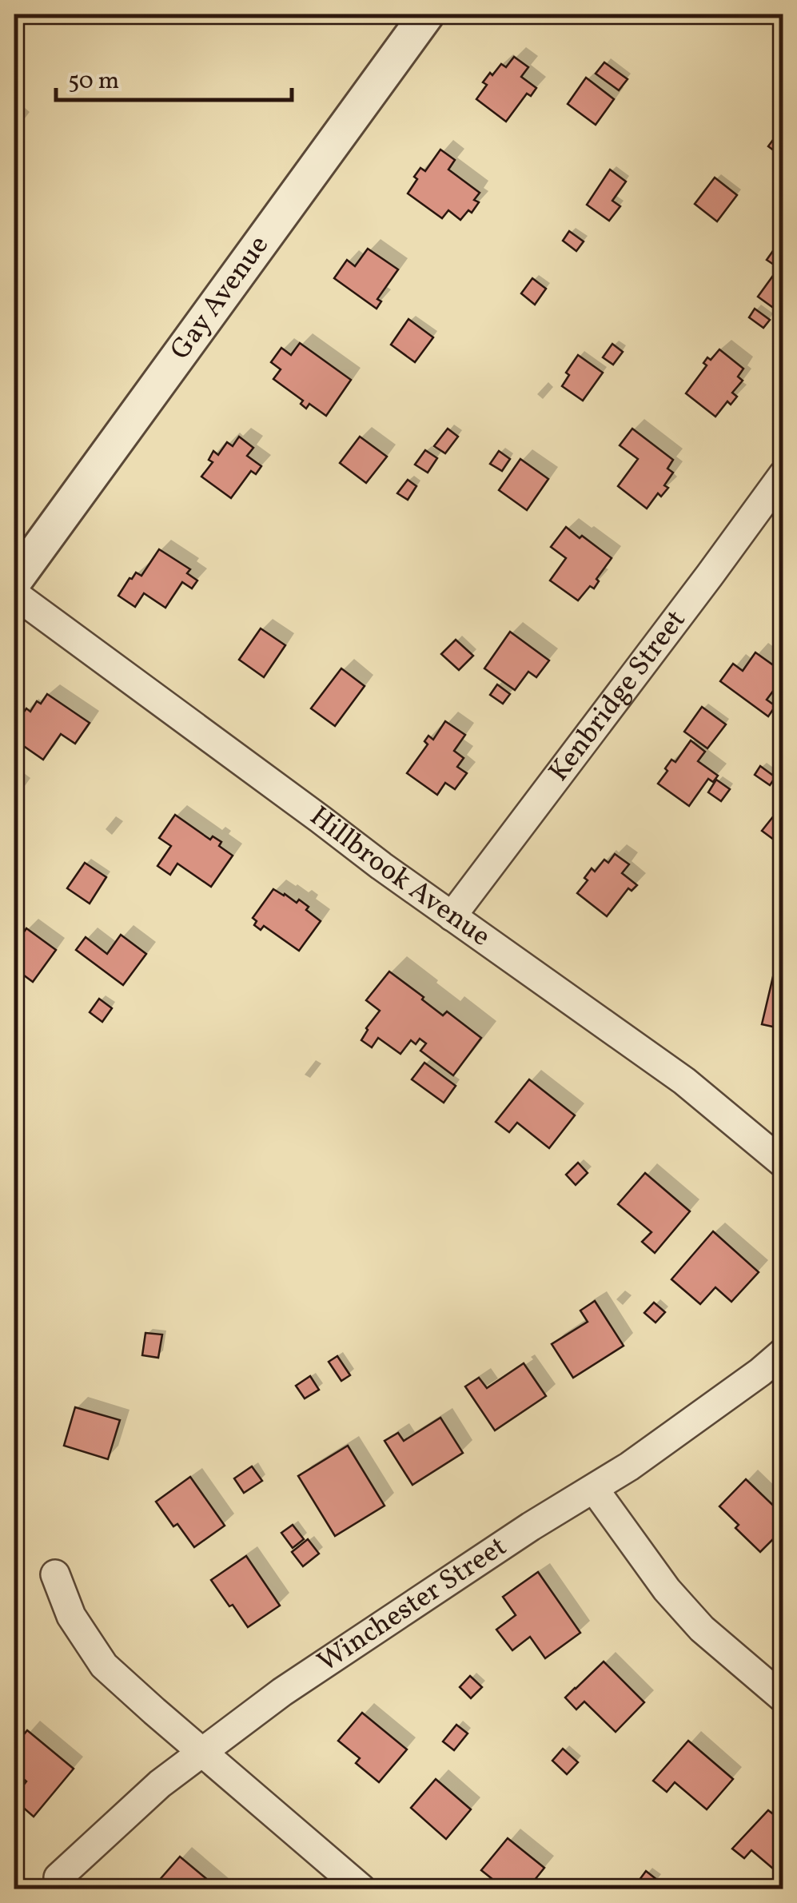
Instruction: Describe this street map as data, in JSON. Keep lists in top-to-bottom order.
{
  "streets": {
    "street": [
      "Gay Avenue",
      "Kenbridge Street",
      "Hillbrook Avenue",
      "Winchester Street"
    ]
  },
  "crossings": [
    ["Kenbridge Street", "Hillbrook Avenue"]
  ],
  "scale_bar": "50 m"
}
